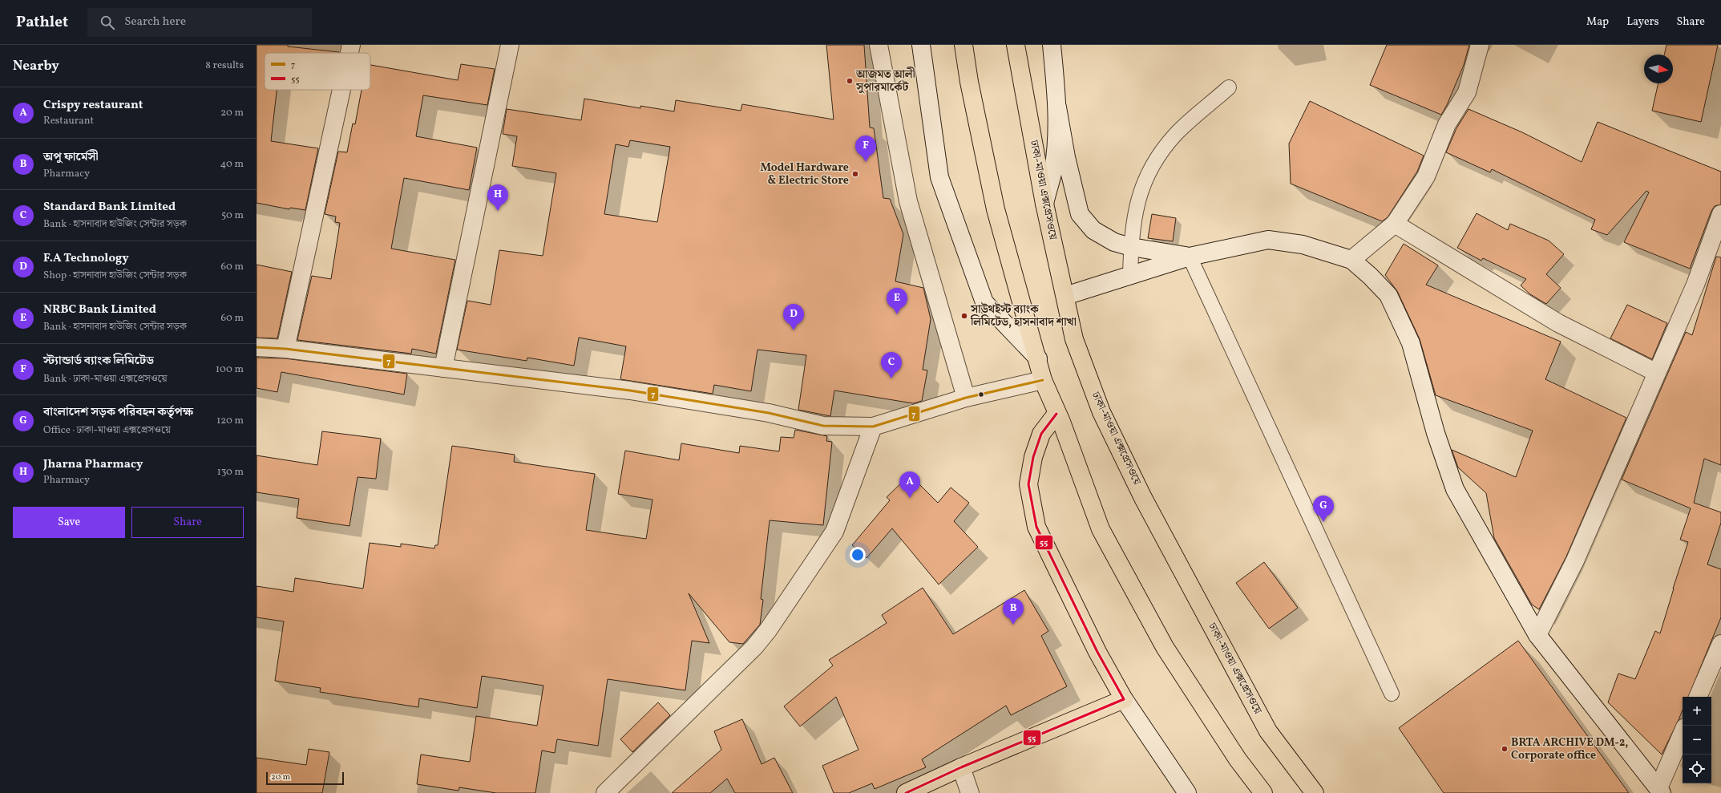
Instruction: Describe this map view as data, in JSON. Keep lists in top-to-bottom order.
{
  "streets": {
    "highway": ["ঢাকা-মাওয়া এক্সপ্রেসওয়ে"]
  },
  "places": [
    "আজমত আলী সুপারমার্কেট",
    "Model Hardware & Electric Store",
    "সাউথইস্ট ব্যাংক লিমিটেড, হাসনাবাদ শাখা",
    "BRTA ARCHIVE DM-2, Corporate office"
  ],
  "lines": ["transit line 7", "transit line 55"],
  "legend": ["7", "55"],
  "scale_bar": "20 m",
  "north": "right",
  "page": {
    "header": "Pathlet",
    "search": "Search here",
    "nav": ["Map", "Layers", "Share"],
    "heading": ["Nearby", "8 results"],
    "list": [
      {
        "mark": "A",
        "name": "Crispy restaurant",
        "note": "Restaurant",
        "value": "20 m"
      },
      {
        "mark": "B",
        "name": "অপু ফার্মেসী",
        "note": "Pharmacy",
        "value": "40 m"
      },
      {
        "mark": "C",
        "name": "Standard Bank Limited",
        "note": "Bank · হাসনাবাদ হাউজিং সেন্টার সড়ক",
        "value": "50 m"
      },
      {
        "mark": "D",
        "name": "F.A Technology",
        "note": "Shop · হাসনাবাদ হাউজিং সেন্টার সড়ক",
        "value": "60 m"
      },
      {
        "mark": "E",
        "name": "NRBC Bank Limited",
        "note": "Bank · হাসনাবাদ হাউজিং সেন্টার সড়ক",
        "value": "60 m"
      },
      {
        "mark": "F",
        "name": "স্ট্যান্ডার্ড ব্যাংক লিমিটেড",
        "note": "Bank · ঢাকা-মাওয়া এক্সপ্রেসওয়ে",
        "value": "100 m"
      },
      {
        "mark": "G",
        "name": "বাংলাদেশ সড়ক পরিবহন কর্তৃপক্ষ",
        "note": "Office · ঢাকা-মাওয়া এক্সপ্রেসওয়ে",
        "value": "120 m"
      },
      {
        "mark": "H",
        "name": "Jharna Pharmacy",
        "note": "Pharmacy",
        "value": "130 m"
      }
    ],
    "pins": [
      "F",
      "H",
      "E",
      "D",
      "C",
      "A",
      "G",
      "B"
    ],
    "buttons": ["Save", "Share"],
    "map_buttons": ["+", "−"],
    "scale": "20 m"
  }
}
